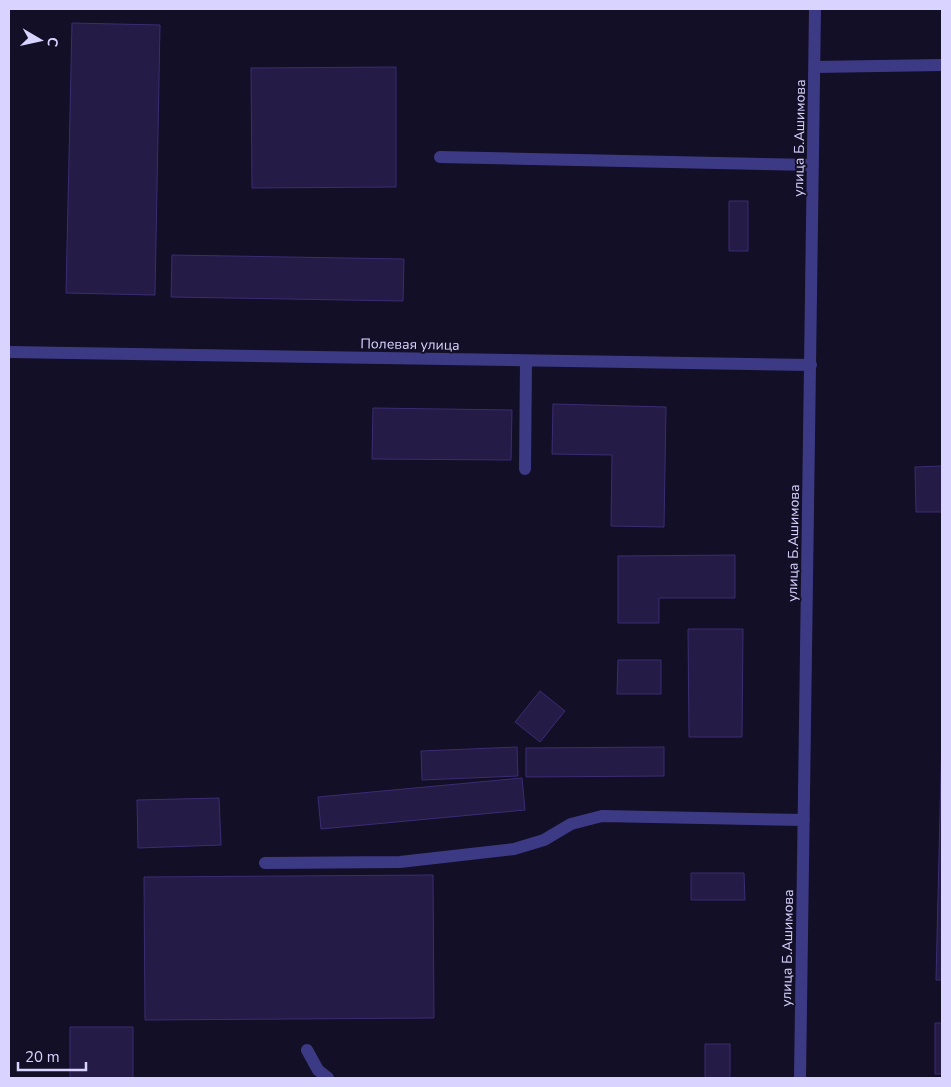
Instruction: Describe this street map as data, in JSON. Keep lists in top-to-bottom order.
{
  "streets": {
    "street": ["улица Б.Ашимова", "Полевая улица"]
  },
  "crossings": [
    ["улица Б.Ашимова", "Полевая улица"]
  ],
  "scale_bar": "20 m",
  "north": "right"
}
